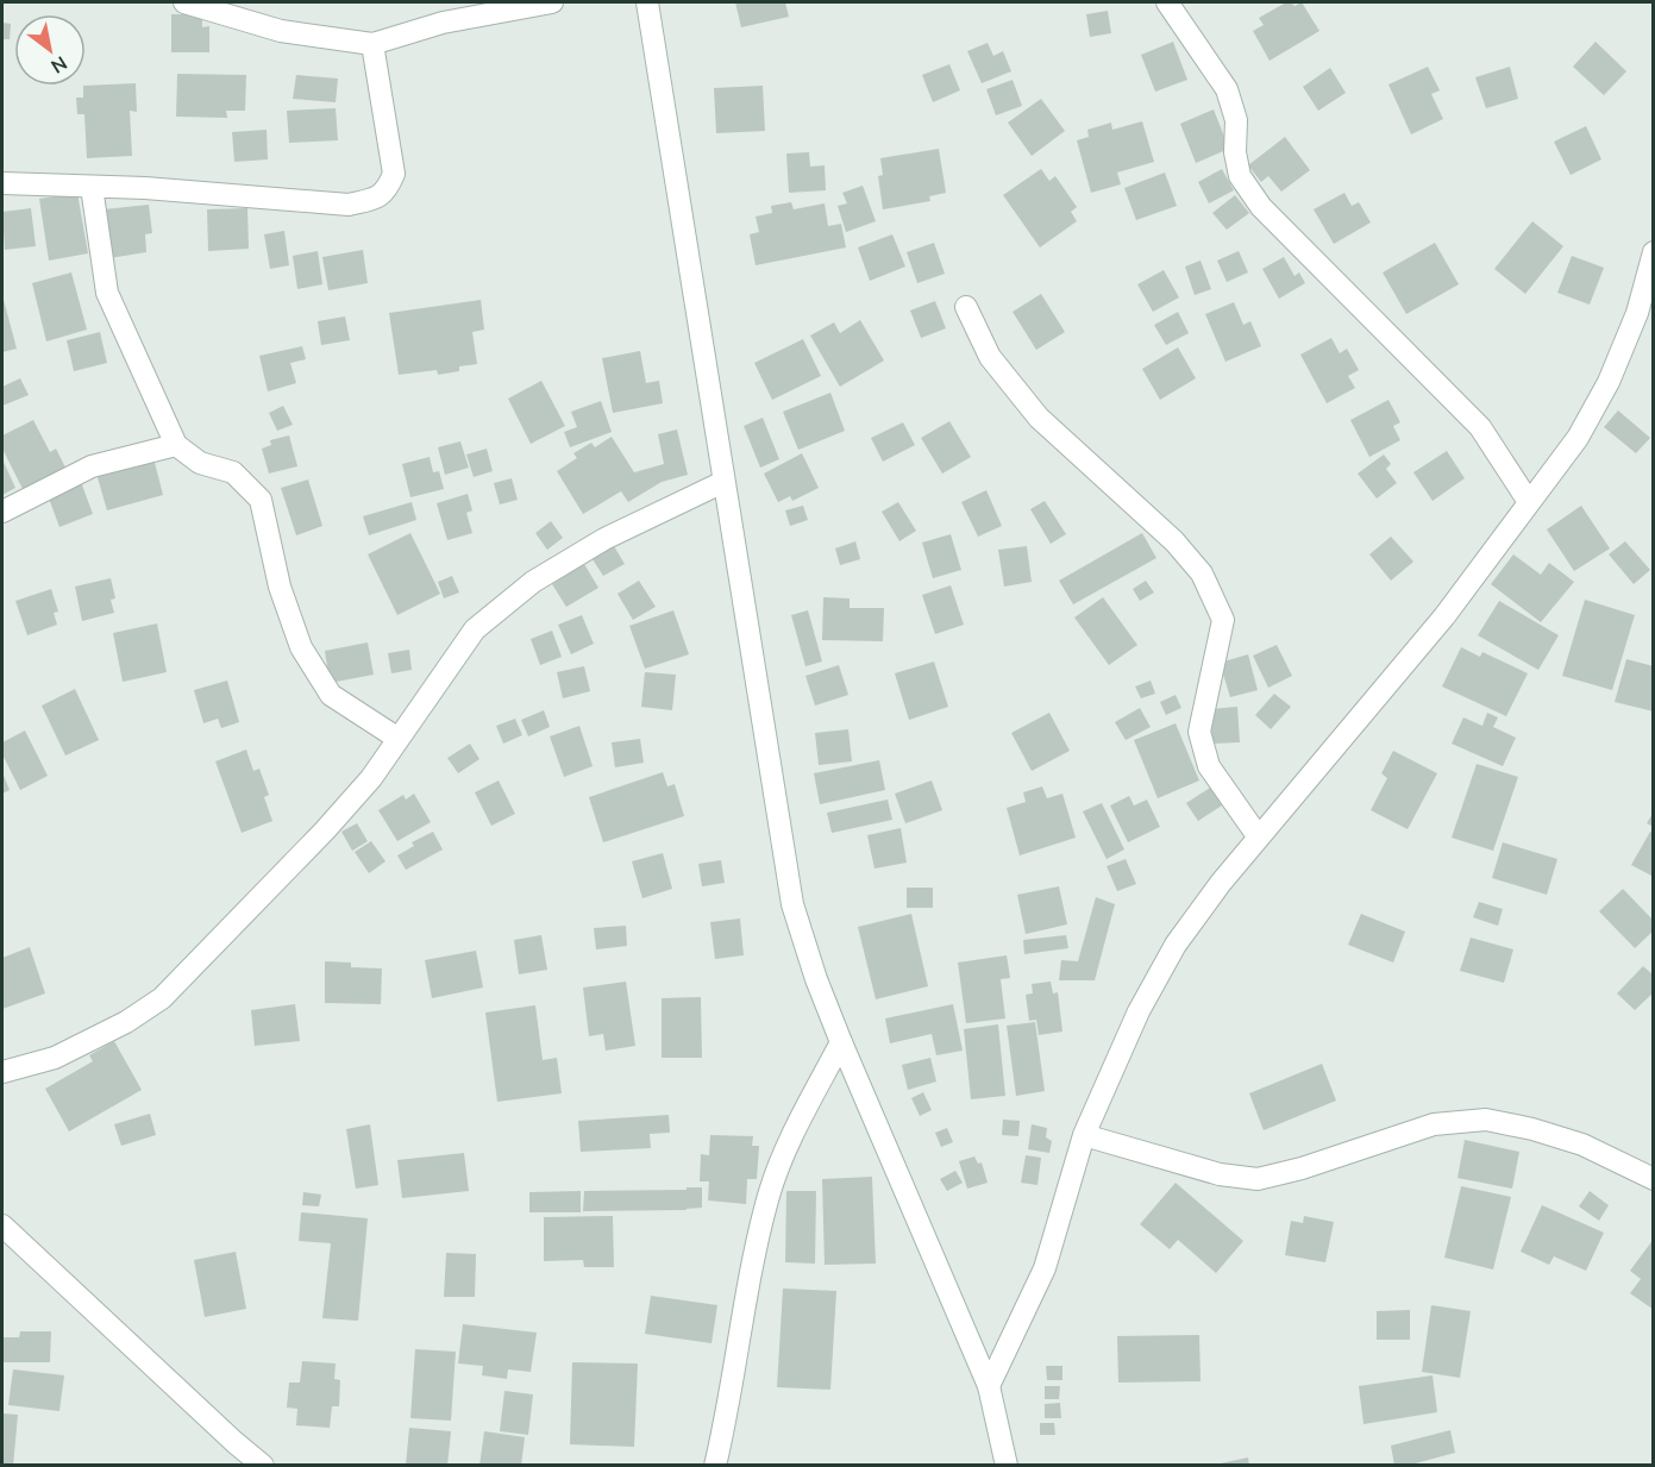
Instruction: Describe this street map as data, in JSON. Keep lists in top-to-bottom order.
{
  "north": "bottom right"
}
